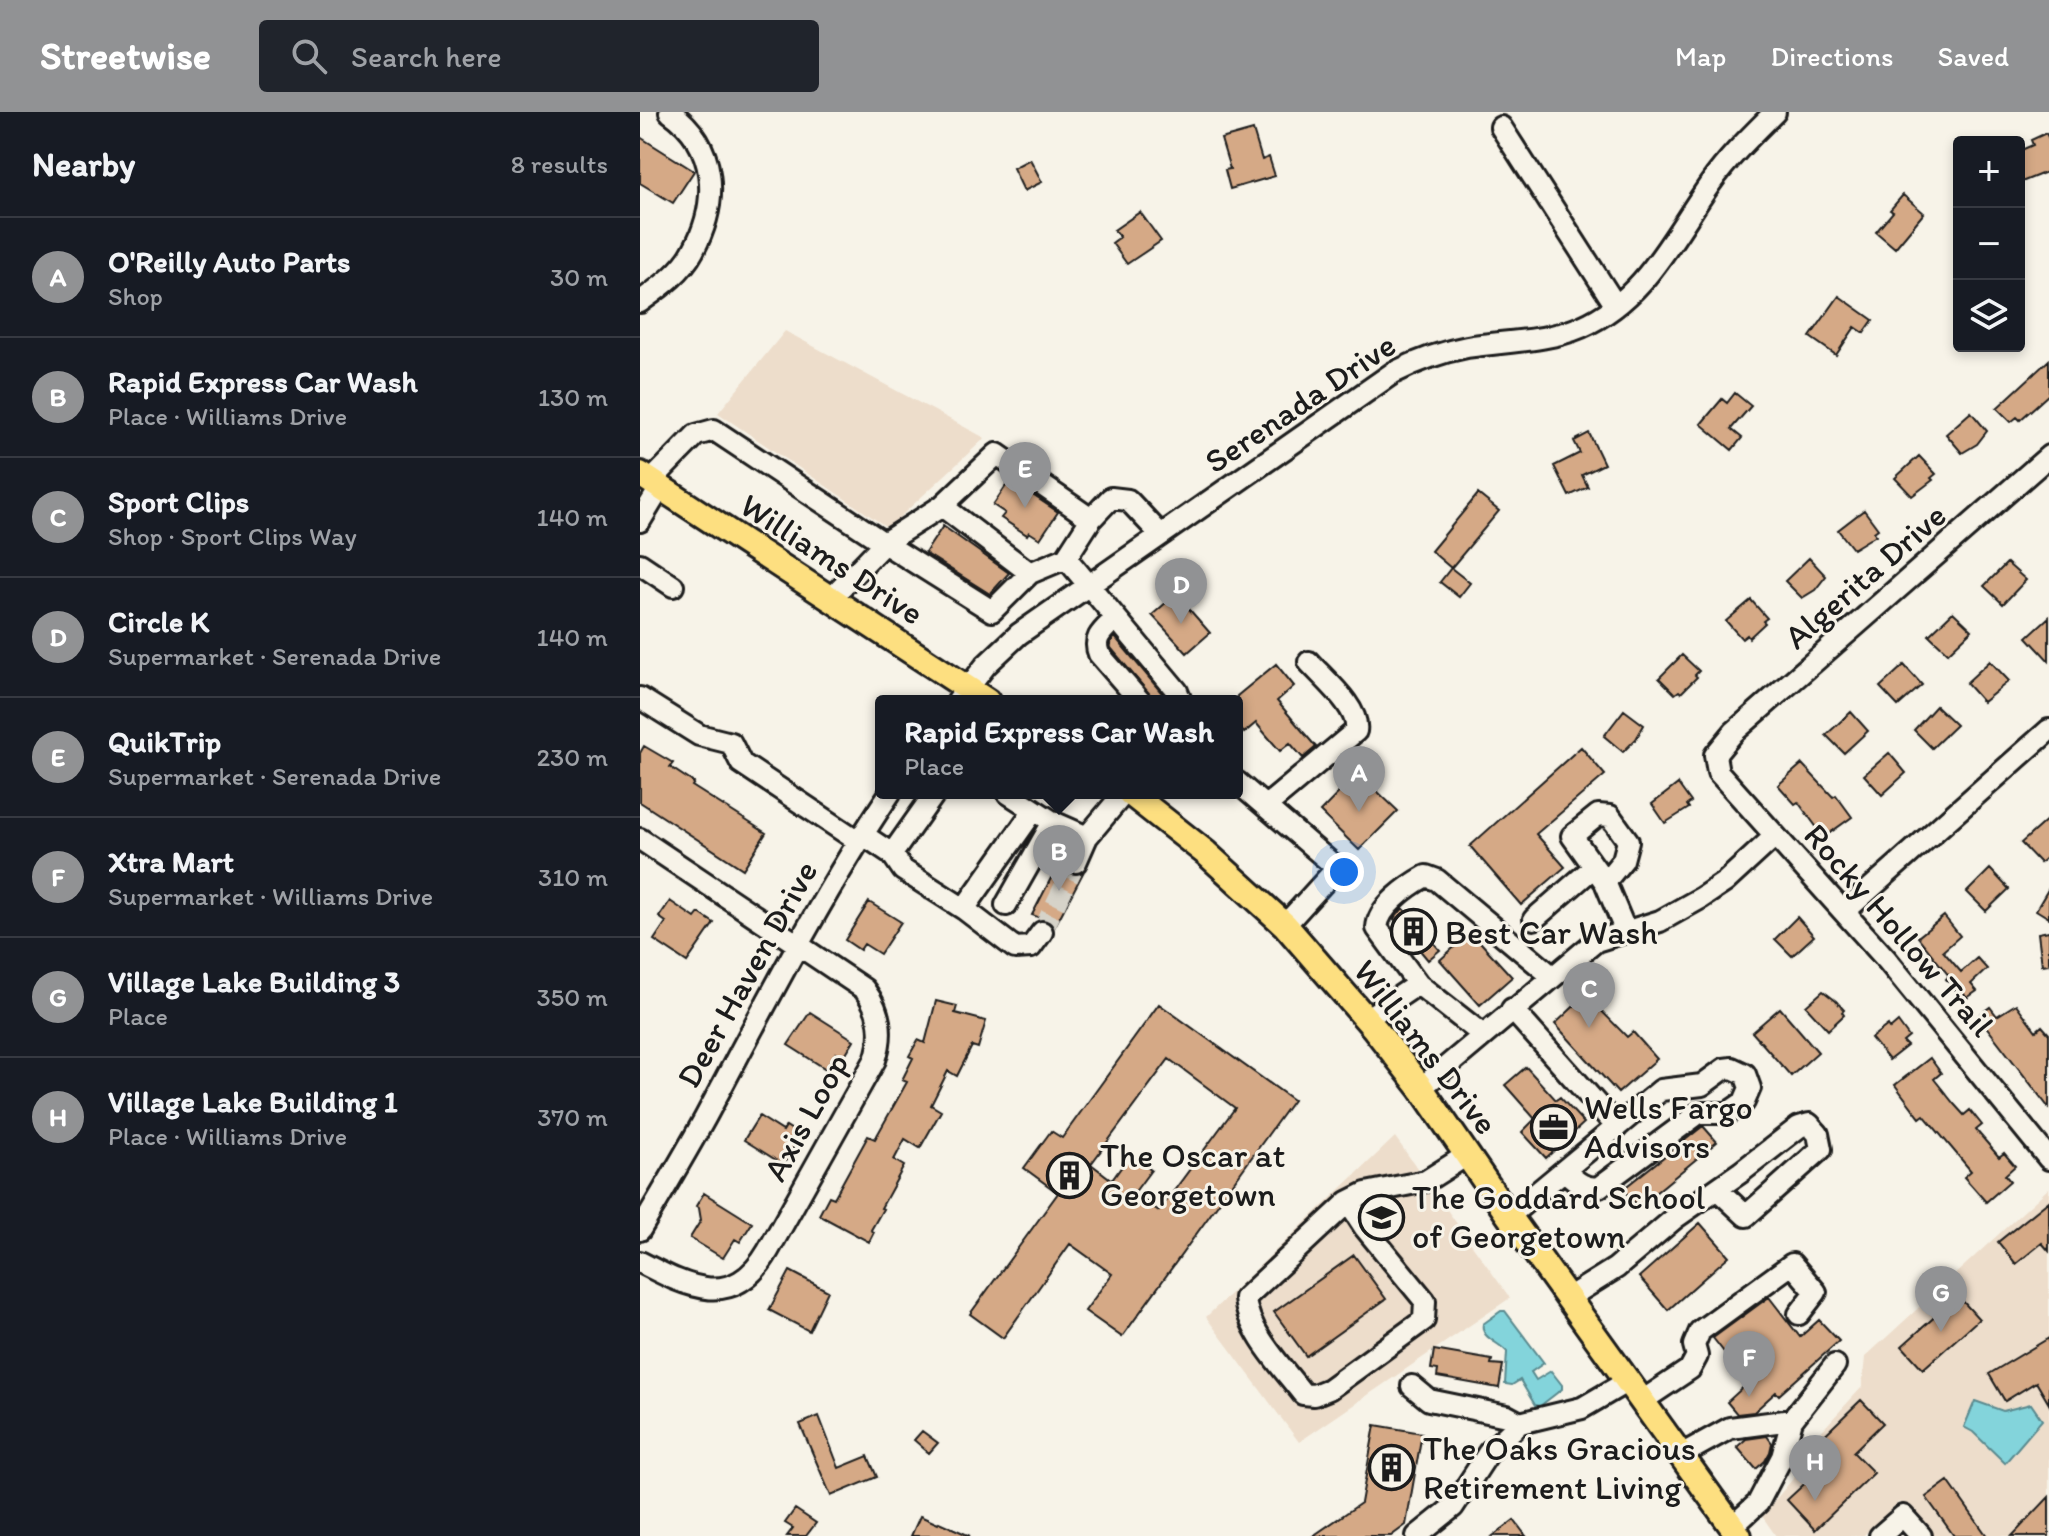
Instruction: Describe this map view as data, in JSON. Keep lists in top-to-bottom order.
{
  "streets": {
    "main road": ["Williams Drive"],
    "street": [
      "Serenada Drive",
      "Algerita Drive",
      "Rocky Hollow Trail",
      "Deer Haven Drive",
      "Axis Loop"
    ]
  },
  "crossings": [
    ["Algerita Drive", "Rocky Hollow Trail"],
    ["Deer Haven Drive", "Axis Loop"]
  ],
  "places": {
    "building": ["Best Car Wash", "The Oscar at Georgetown", "The Oaks Gracious Retirement Living"],
    "office": ["Wells Fargo Advisors"],
    "school or university": ["The Goddard School of Georgetown"]
  },
  "page": {
    "header": "Streetwise",
    "search": "Search here",
    "nav": ["Map", "Directions", "Saved"],
    "heading": ["Nearby", "8 results"],
    "map_buttons": ["+", "−"],
    "list": [
      {
        "mark": "A",
        "name": "O'Reilly Auto Parts",
        "note": "Shop",
        "value": "30 m"
      },
      {
        "mark": "B",
        "name": "Rapid Express Car Wash",
        "note": "Place · Williams Drive",
        "value": "130 m"
      },
      {
        "mark": "C",
        "name": "Sport Clips",
        "note": "Shop · Sport Clips Way",
        "value": "140 m"
      },
      {
        "mark": "D",
        "name": "Circle K",
        "note": "Supermarket · Serenada Drive",
        "value": "140 m"
      },
      {
        "mark": "E",
        "name": "QuikTrip",
        "note": "Supermarket · Serenada Drive",
        "value": "230 m"
      },
      {
        "mark": "F",
        "name": "Xtra Mart",
        "note": "Supermarket · Williams Drive",
        "value": "310 m"
      },
      {
        "mark": "G",
        "name": "Village Lake Building 3",
        "note": "Place",
        "value": "350 m"
      },
      {
        "mark": "H",
        "name": "Village Lake Building 1",
        "note": "Place · Williams Drive",
        "value": "370 m"
      }
    ],
    "pins": [
      "E",
      "D",
      "A",
      "B",
      "C",
      "G",
      "F",
      "H"
    ],
    "popup": ["Rapid Express Car Wash", "Place"]
  }
}
